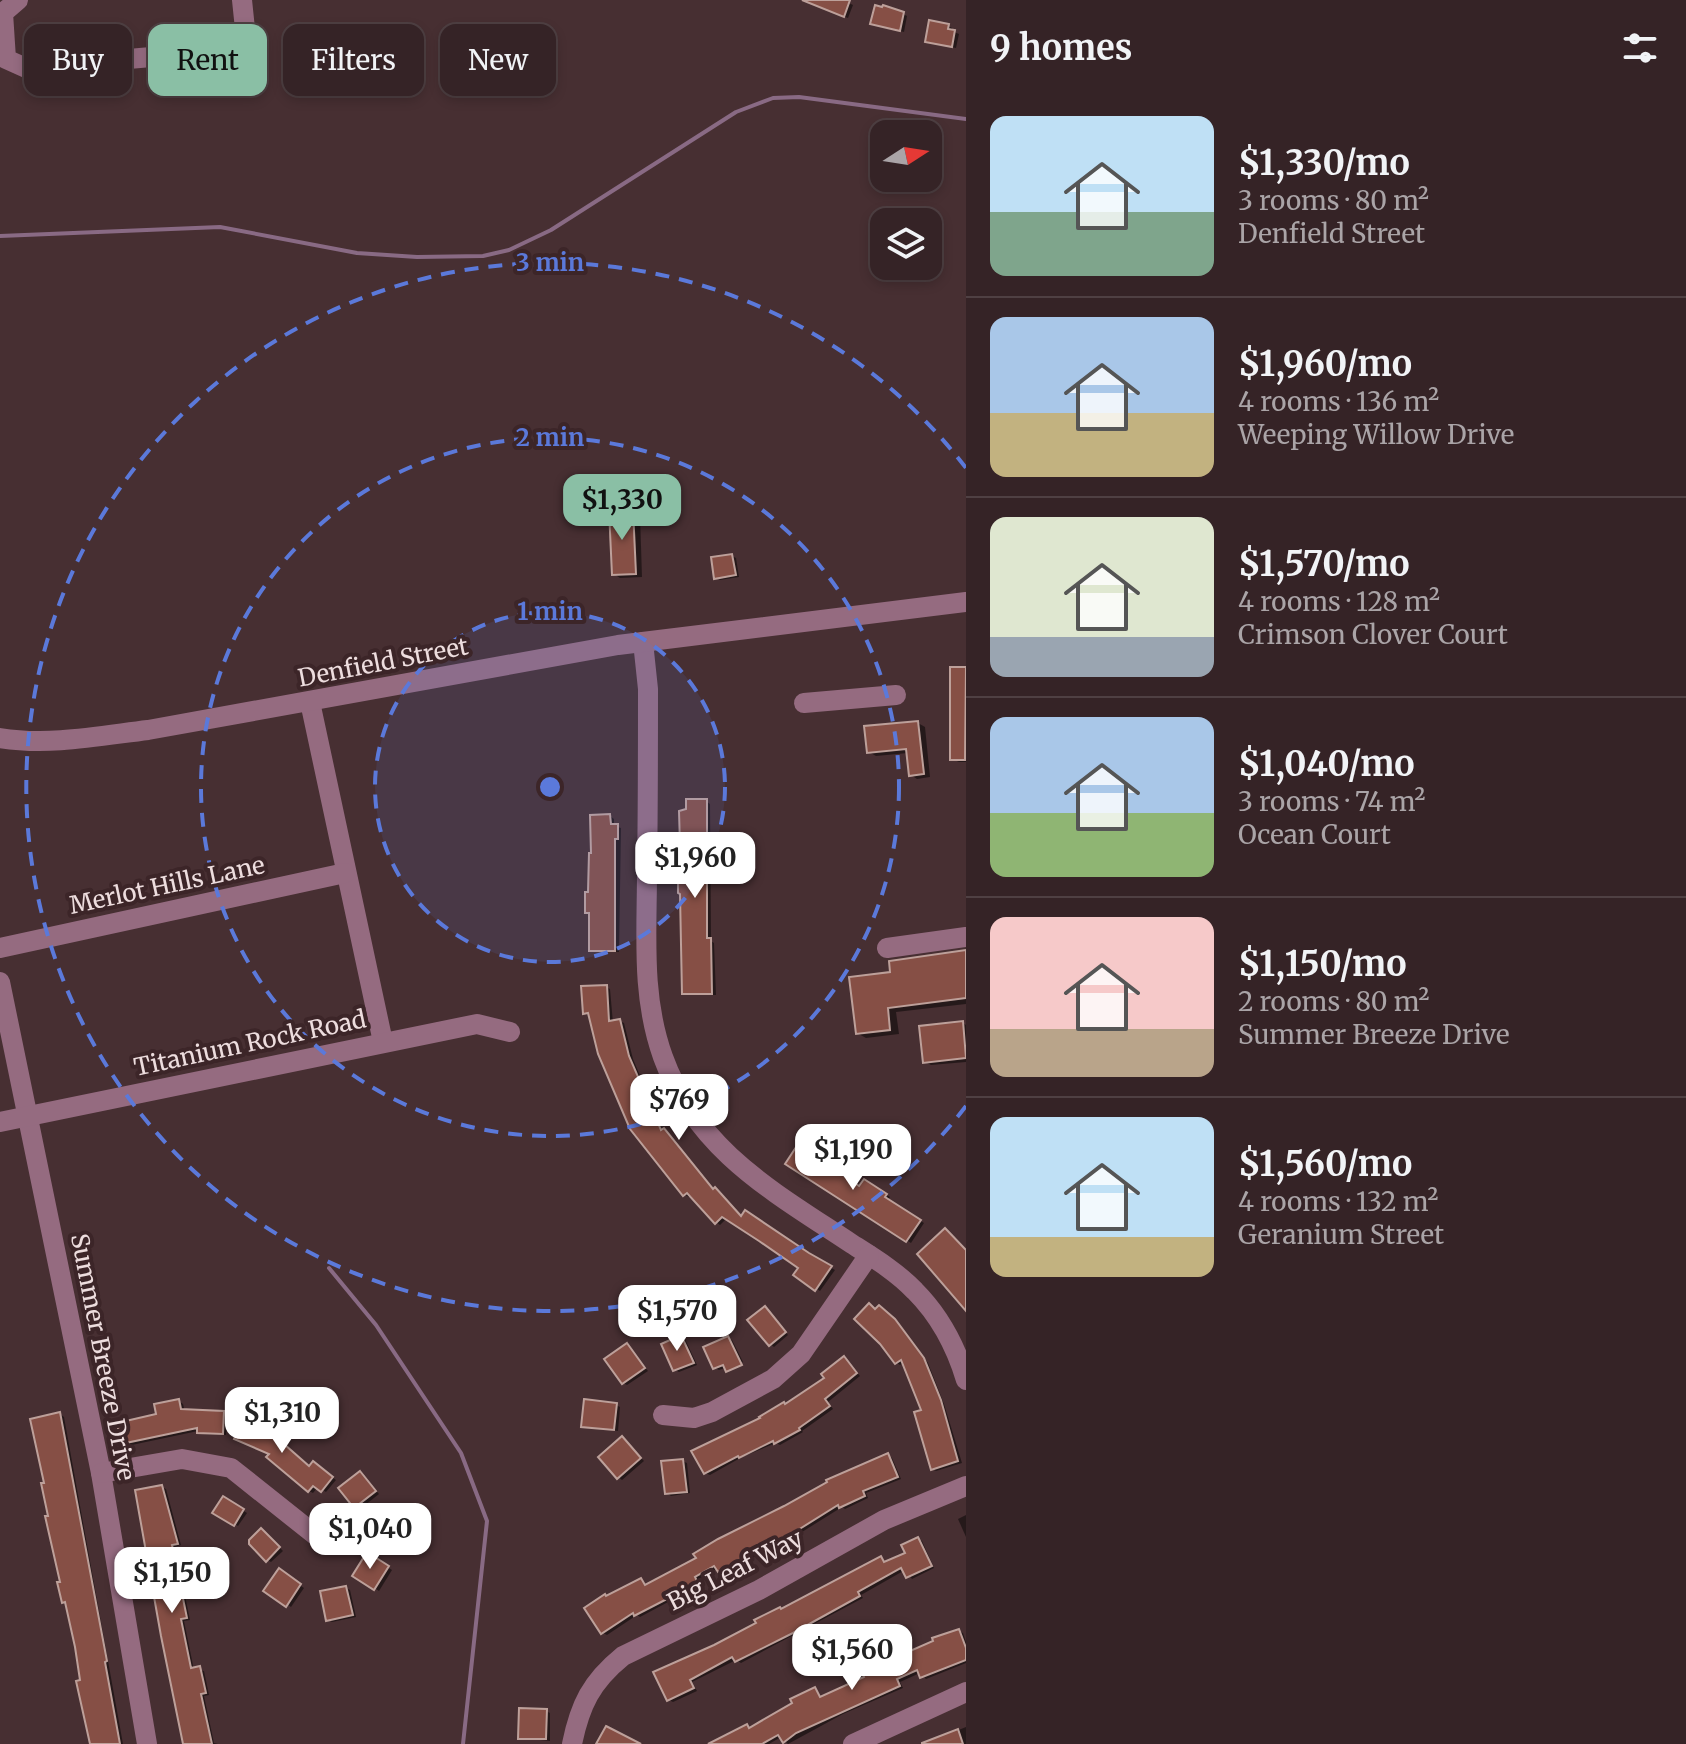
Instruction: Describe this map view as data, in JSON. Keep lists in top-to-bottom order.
{
  "streets": {
    "street": [
      "Denfield Street",
      "Merlot Hills Lane",
      "Titanium Rock Road",
      "Summer Breeze Drive",
      "Big Leaf Way"
    ]
  },
  "crossings": [
    ["Titanium Rock Road", "Summer Breeze Drive"]
  ],
  "north": "right",
  "page": {
    "heading": "9 homes",
    "chip": [
      "Buy",
      "Rent",
      "Filters",
      "New"
    ],
    "list": [
      {
        "name": "$1,330/mo",
        "note": "3 rooms · 80 m² · Denfield Street"
      },
      {
        "name": "$1,960/mo",
        "note": "4 rooms · 136 m² · Weeping Willow Drive"
      },
      {
        "name": "$1,570/mo",
        "note": "4 rooms · 128 m² · Crimson Clover Court"
      },
      {
        "name": "$1,040/mo",
        "note": "3 rooms · 74 m² · Ocean Court"
      },
      {
        "name": "$1,150/mo",
        "note": "2 rooms · 80 m² · Summer Breeze Drive"
      },
      {
        "name": "$1,560/mo",
        "note": "4 rooms · 132 m² · Geranium Street"
      }
    ],
    "price": [
      "$1,330",
      "$1,960",
      "$769",
      "$1,190",
      "$1,570",
      "$1,310",
      "$1,040",
      "$1,150",
      "$1,560"
    ]
  },
  "rings": ["3 min", "2 min", "1 min"]
}
